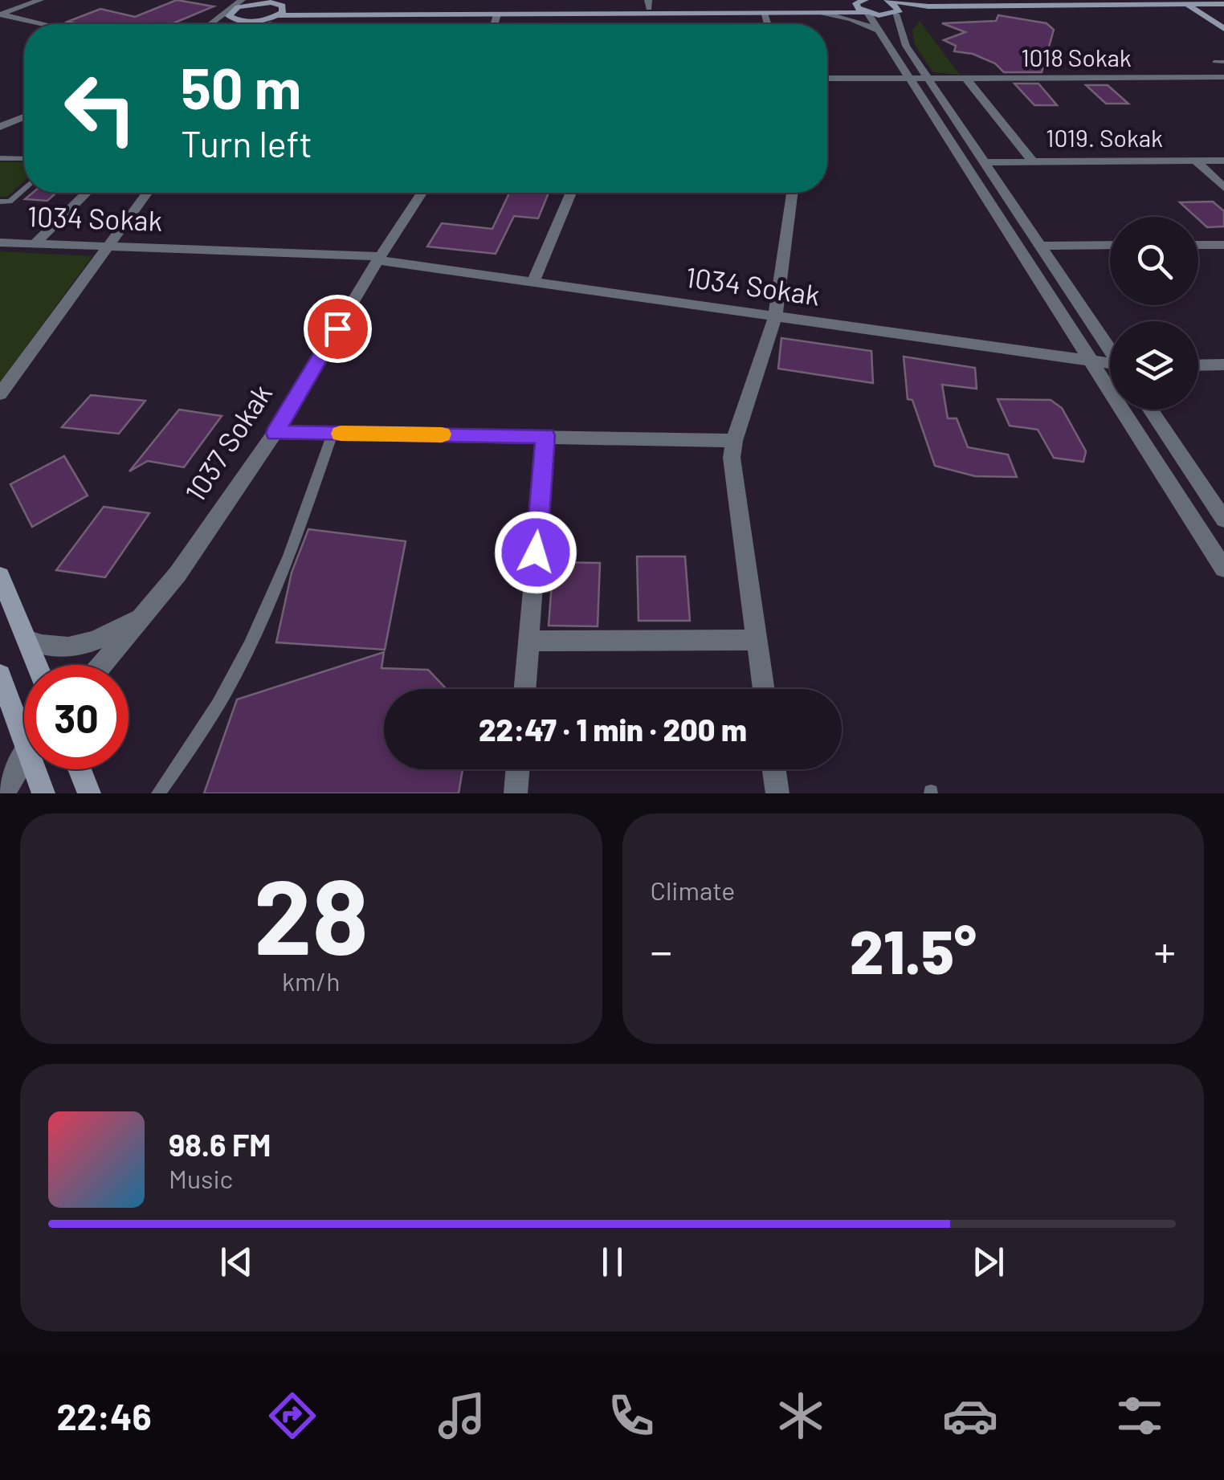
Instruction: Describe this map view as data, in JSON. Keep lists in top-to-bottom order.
{
  "streets": {
    "street": [
      "1018 Sokak",
      "1019. Sokak",
      "1034 Sokak",
      "1037 Sokak"
    ]
  },
  "crossings": [
    ["1034 Sokak", "1037 Sokak"]
  ],
  "page": {
    "turn": ["50 m", "Turn left"],
    "limit": "30",
    "trip": "22:47 · 1 min · 200 m",
    "tile": [
      ["28", "km/h"],
      "Climate"
    ],
    "heat": ["−", "21.5°", "+"],
    "song": ["98.6 FM", "Music"],
    "tabs": "22:46"
  }
}
